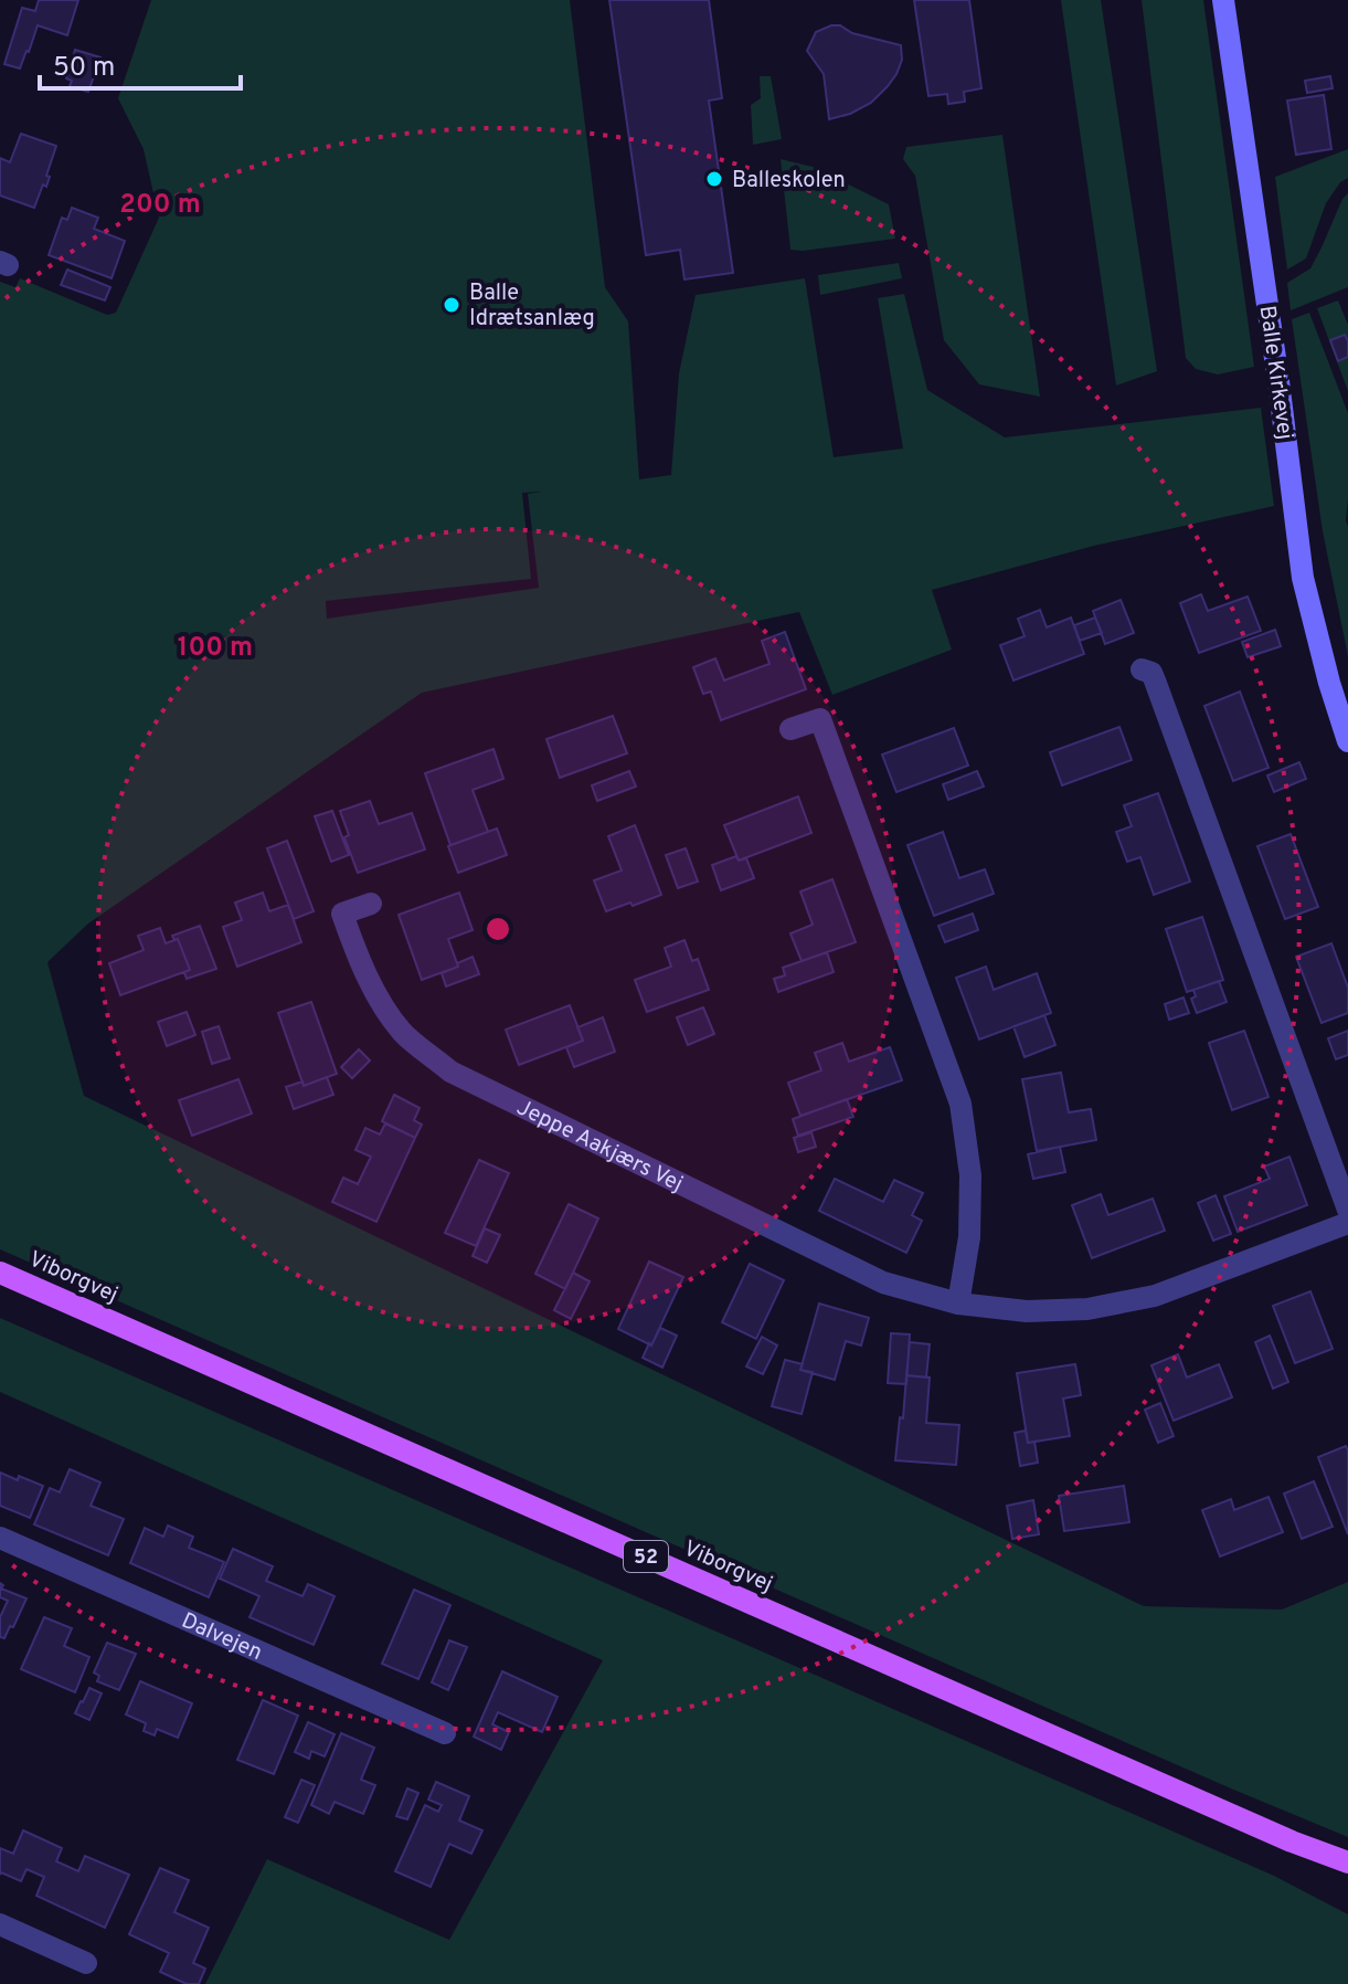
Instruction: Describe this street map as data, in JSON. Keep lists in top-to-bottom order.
{
  "streets": {
    "main road": ["Viborgvej", "52"],
    "street": ["Balle Kirkevej", "Jeppe Aakjærs Vej", "Dalvejen"]
  },
  "places": ["Balleskolen", "Balle Idrætsanlæg"],
  "scale_bar": "50 m",
  "rings": ["200 m", "100 m"]
}
